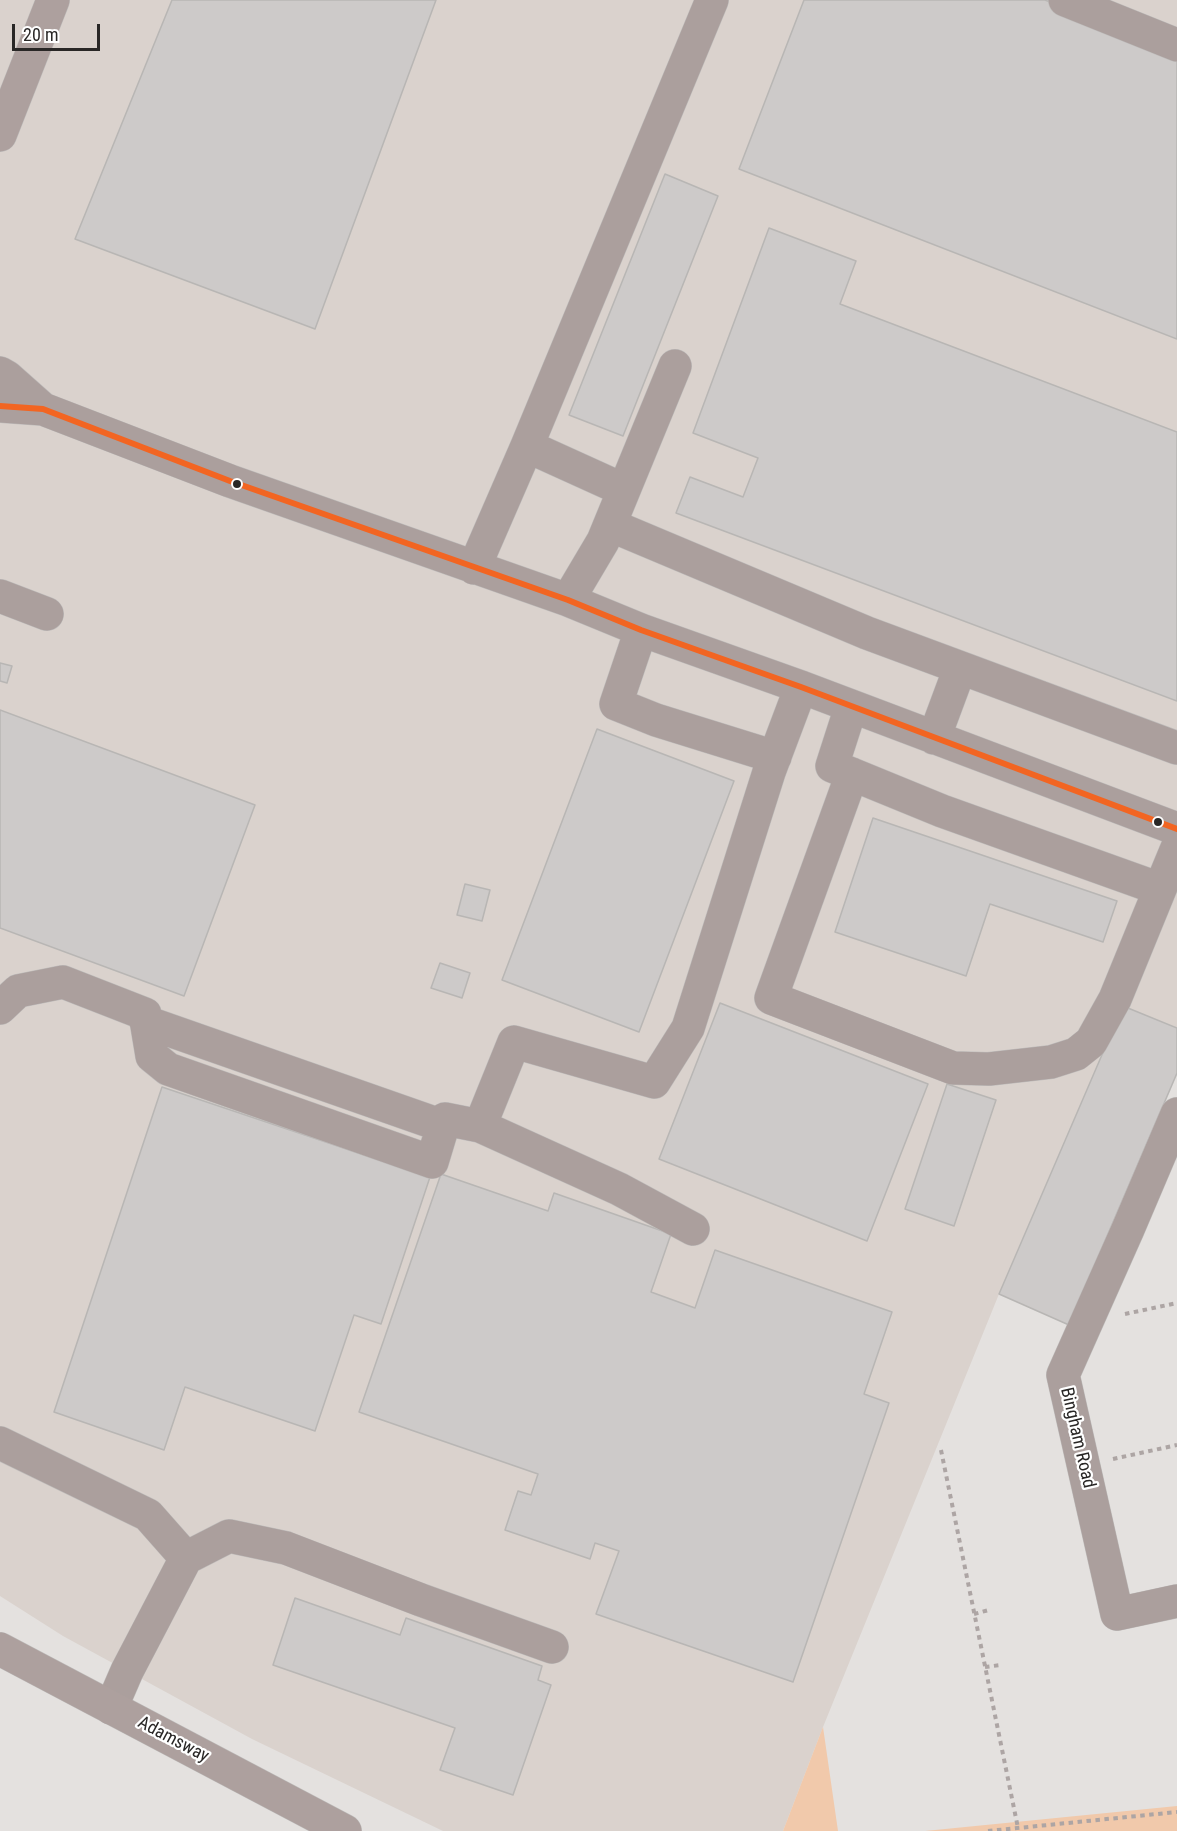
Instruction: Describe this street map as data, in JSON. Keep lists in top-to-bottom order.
{
  "streets": {
    "main road": ["Adamsway"],
    "street": ["Bingham Road"]
  },
  "scale_bar": "20 m"
}
